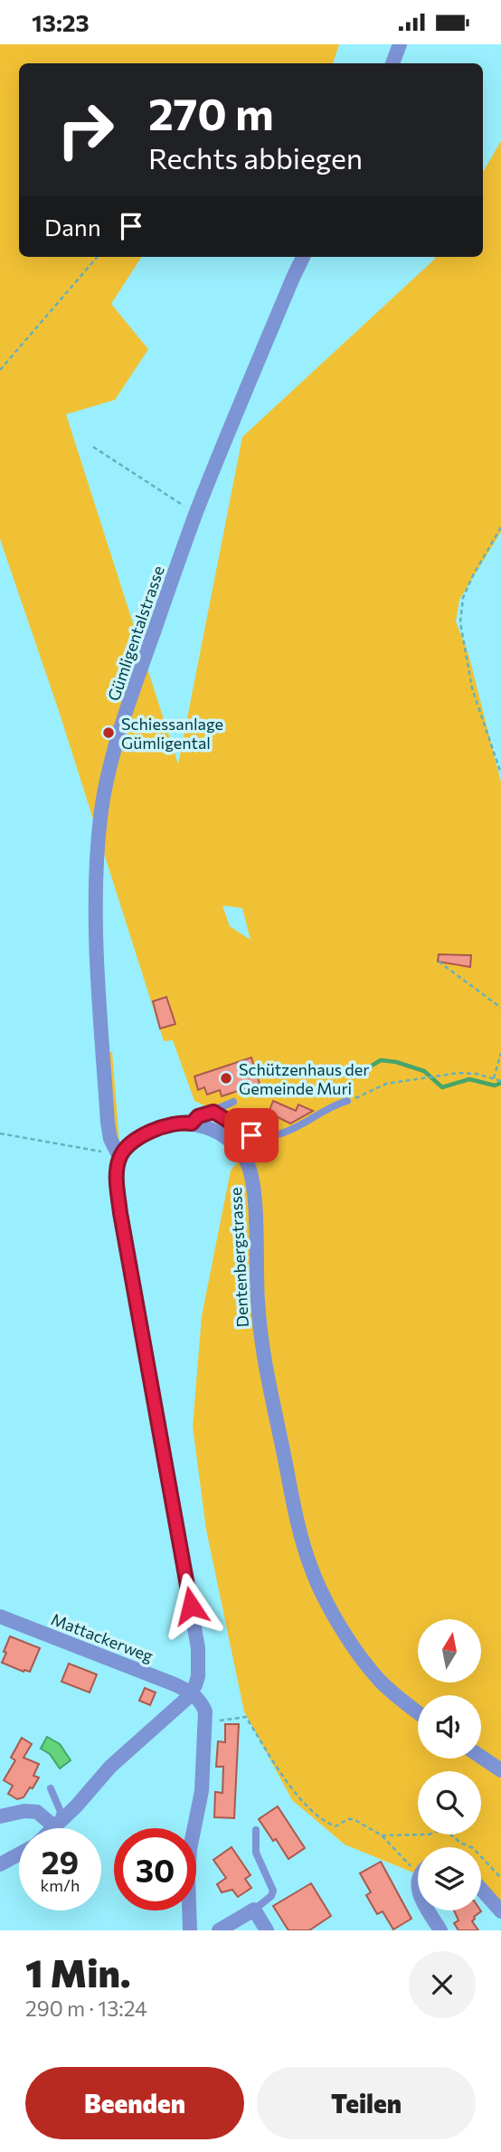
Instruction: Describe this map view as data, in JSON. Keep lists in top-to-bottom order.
{
  "streets": {
    "street": ["Gümligentalstrasse", "Dentenbergstrasse", "Mattackerweg"]
  },
  "places": ["Schiessanlage Gümligental", "Schützenhaus der Gemeinde Muri"],
  "north": "top",
  "page": {
    "status": "13:23",
    "turn": ["270 m", "Rechts abbiegen"],
    "then": "Dann",
    "speed": "29 km/h",
    "limit": "30",
    "heading": ["1 Min.", "290 m · 13:24"],
    "buttons": ["Beenden", "Teilen"]
  }
}
